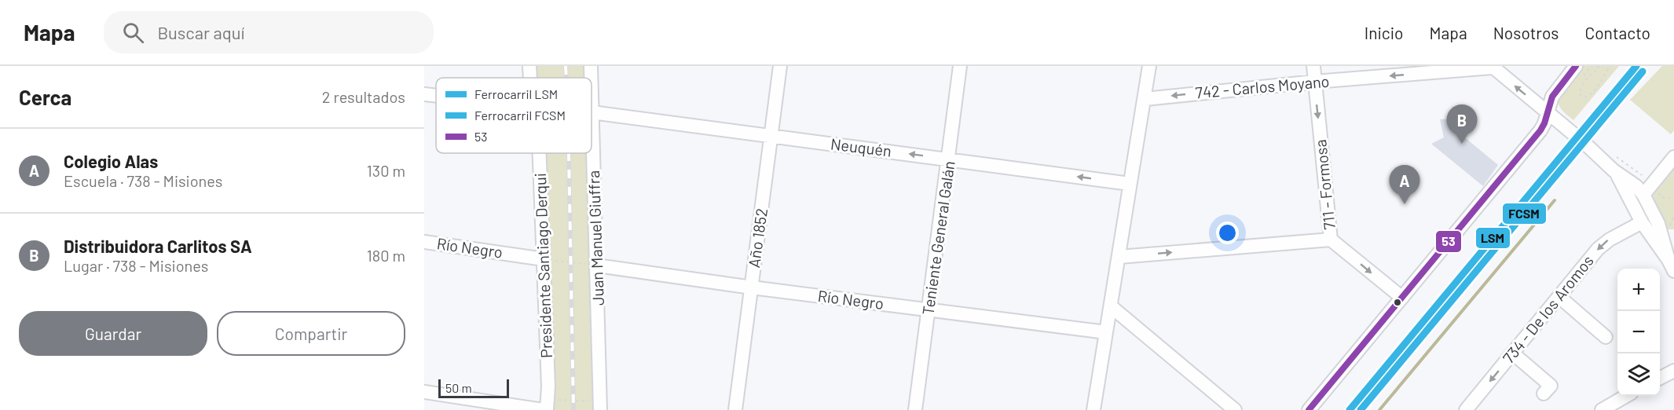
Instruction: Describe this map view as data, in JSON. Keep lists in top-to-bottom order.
{
  "streets": {
    "street": [
      "742 - Carlos Moyano",
      "Neuquén",
      "711 - Formosa",
      "Juan Manuel Giuffra",
      "Año 1852",
      "Teniente General Galán",
      "Río Negro",
      "Presidente Santiago Derqui",
      "734 - De los Aromos"
    ]
  },
  "crossings": [
    ["742 - Carlos Moyano", "711 - Formosa"],
    ["Neuquén", "Juan Manuel Giuffra"],
    ["Neuquén", "Año 1852"],
    ["Neuquén", "Teniente General Galán"],
    ["Juan Manuel Giuffra", "Río Negro"],
    ["Año 1852", "Río Negro"],
    ["Teniente General Galán", "Río Negro"],
    ["Río Negro", "Presidente Santiago Derqui"]
  ],
  "one_way": [
    "742 - Carlos Moyano",
    "Neuquén",
    "711 - Formosa",
    "734 - De los Aromos"
  ],
  "lines": ["rail line LSM", "transit line 53", "rail line FCSM"],
  "legend": ["Ferrocarril LSM", "Ferrocarril FCSM", "53"],
  "scale_bar": "50 m",
  "page": {
    "header": "Mapa",
    "search": "Buscar aquí",
    "nav": [
      "Inicio",
      "Mapa",
      "Nosotros",
      "Contacto"
    ],
    "heading": ["Cerca", "2 resultados"],
    "pins": ["B", "A"],
    "list": [
      {
        "mark": "A",
        "name": "Colegio Alas",
        "note": "Escuela · 738 - Misiones",
        "value": "130 m"
      },
      {
        "mark": "B",
        "name": "Distribuidora Carlitos SA",
        "note": "Lugar · 738 - Misiones",
        "value": "180 m"
      }
    ],
    "map_buttons": ["+", "−"],
    "buttons": ["Guardar", "Compartir"],
    "scale": "50 m"
  }
}
